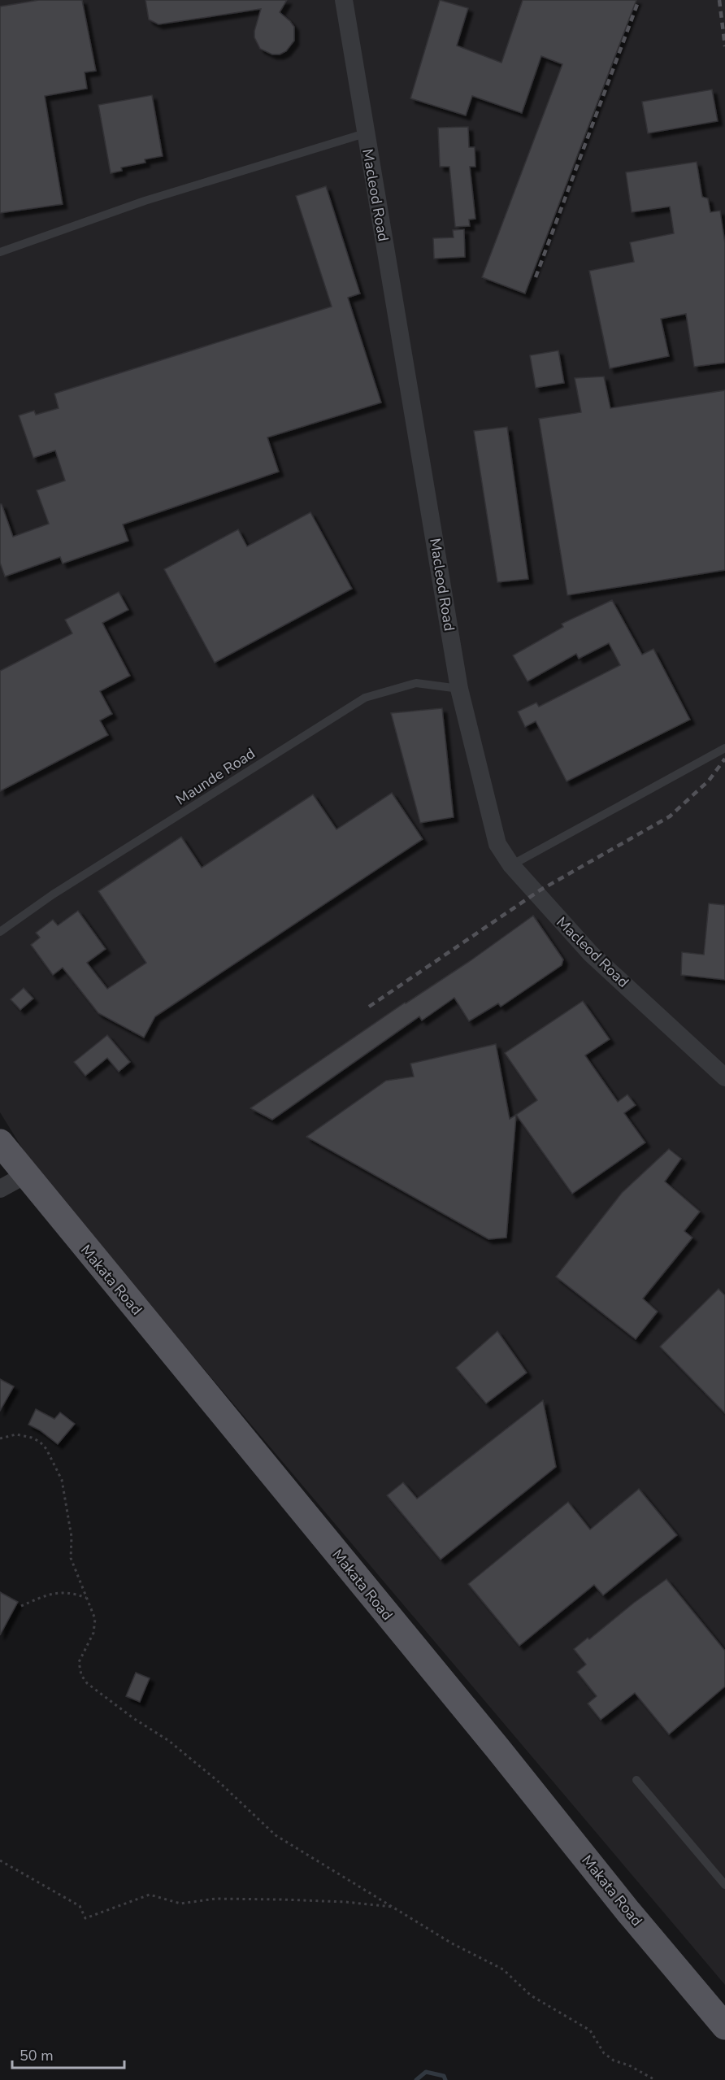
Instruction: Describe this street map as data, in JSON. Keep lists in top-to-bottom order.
{
  "streets": {
    "main road": ["Makata Road"],
    "street": ["Macleod Road"],
    "lane": ["Maunde Road"]
  },
  "crossings": [
    ["Macleod Road", "Maunde Road"]
  ],
  "scale_bar": "50 m"
}
